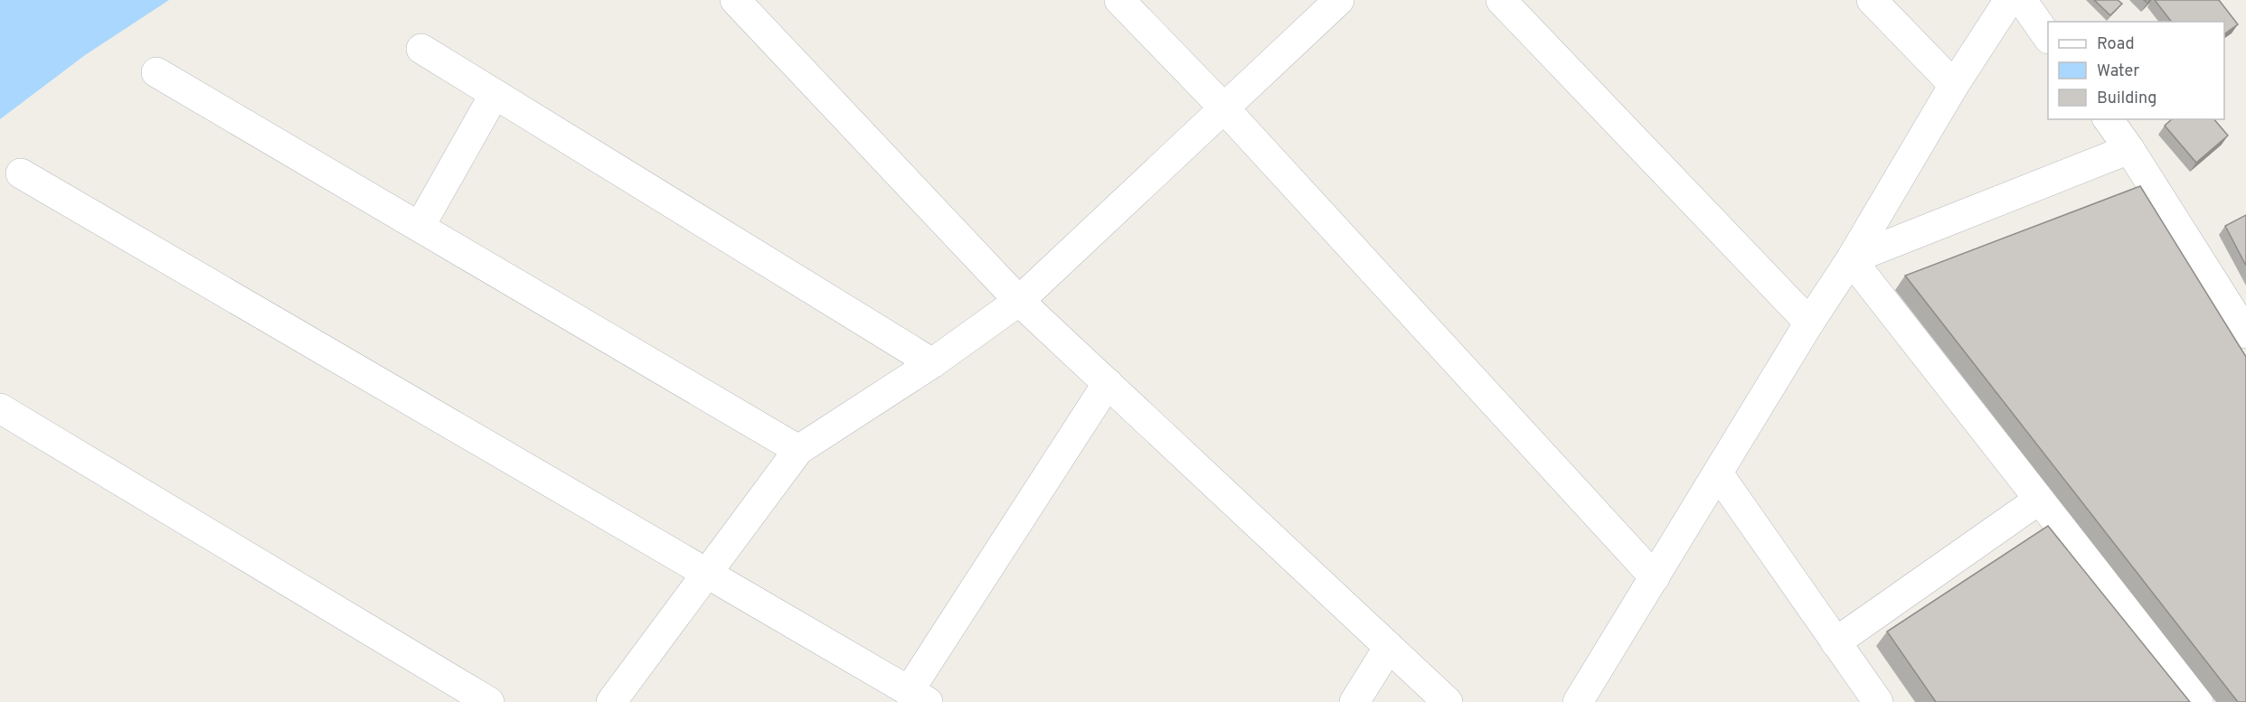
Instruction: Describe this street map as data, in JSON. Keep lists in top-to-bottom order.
{
  "legend": ["Road", "Water", "Building"]
}
